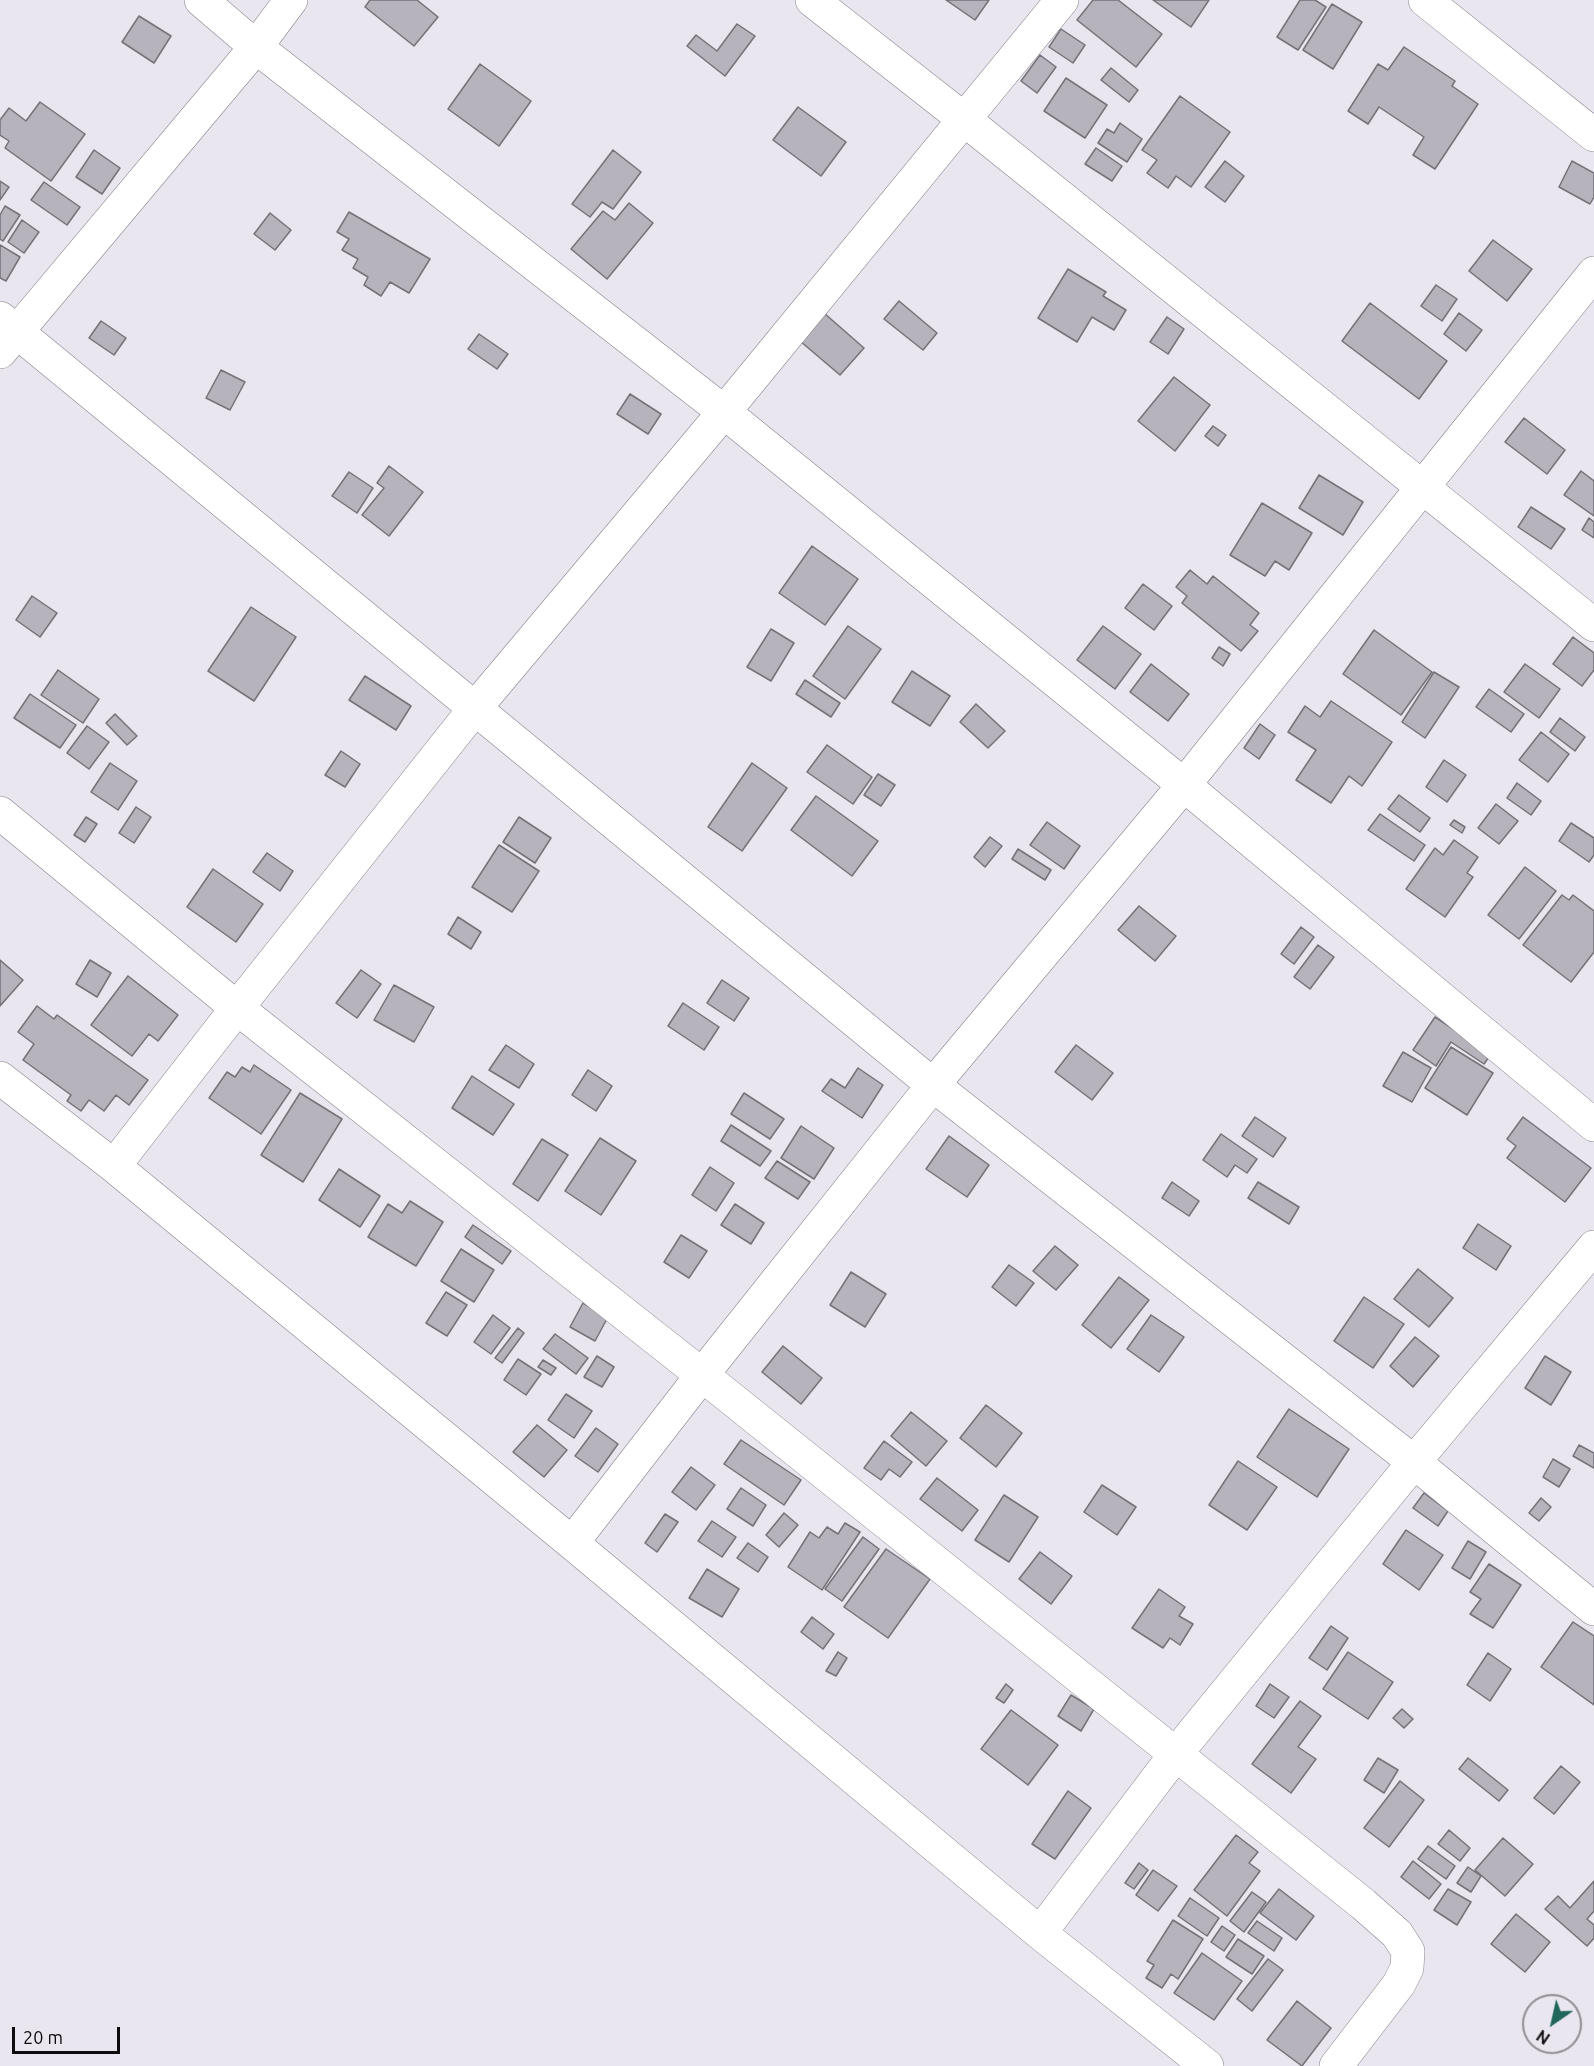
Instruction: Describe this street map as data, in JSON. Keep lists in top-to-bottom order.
{
  "scale_bar": "20 m",
  "north": "bottom left"
}
